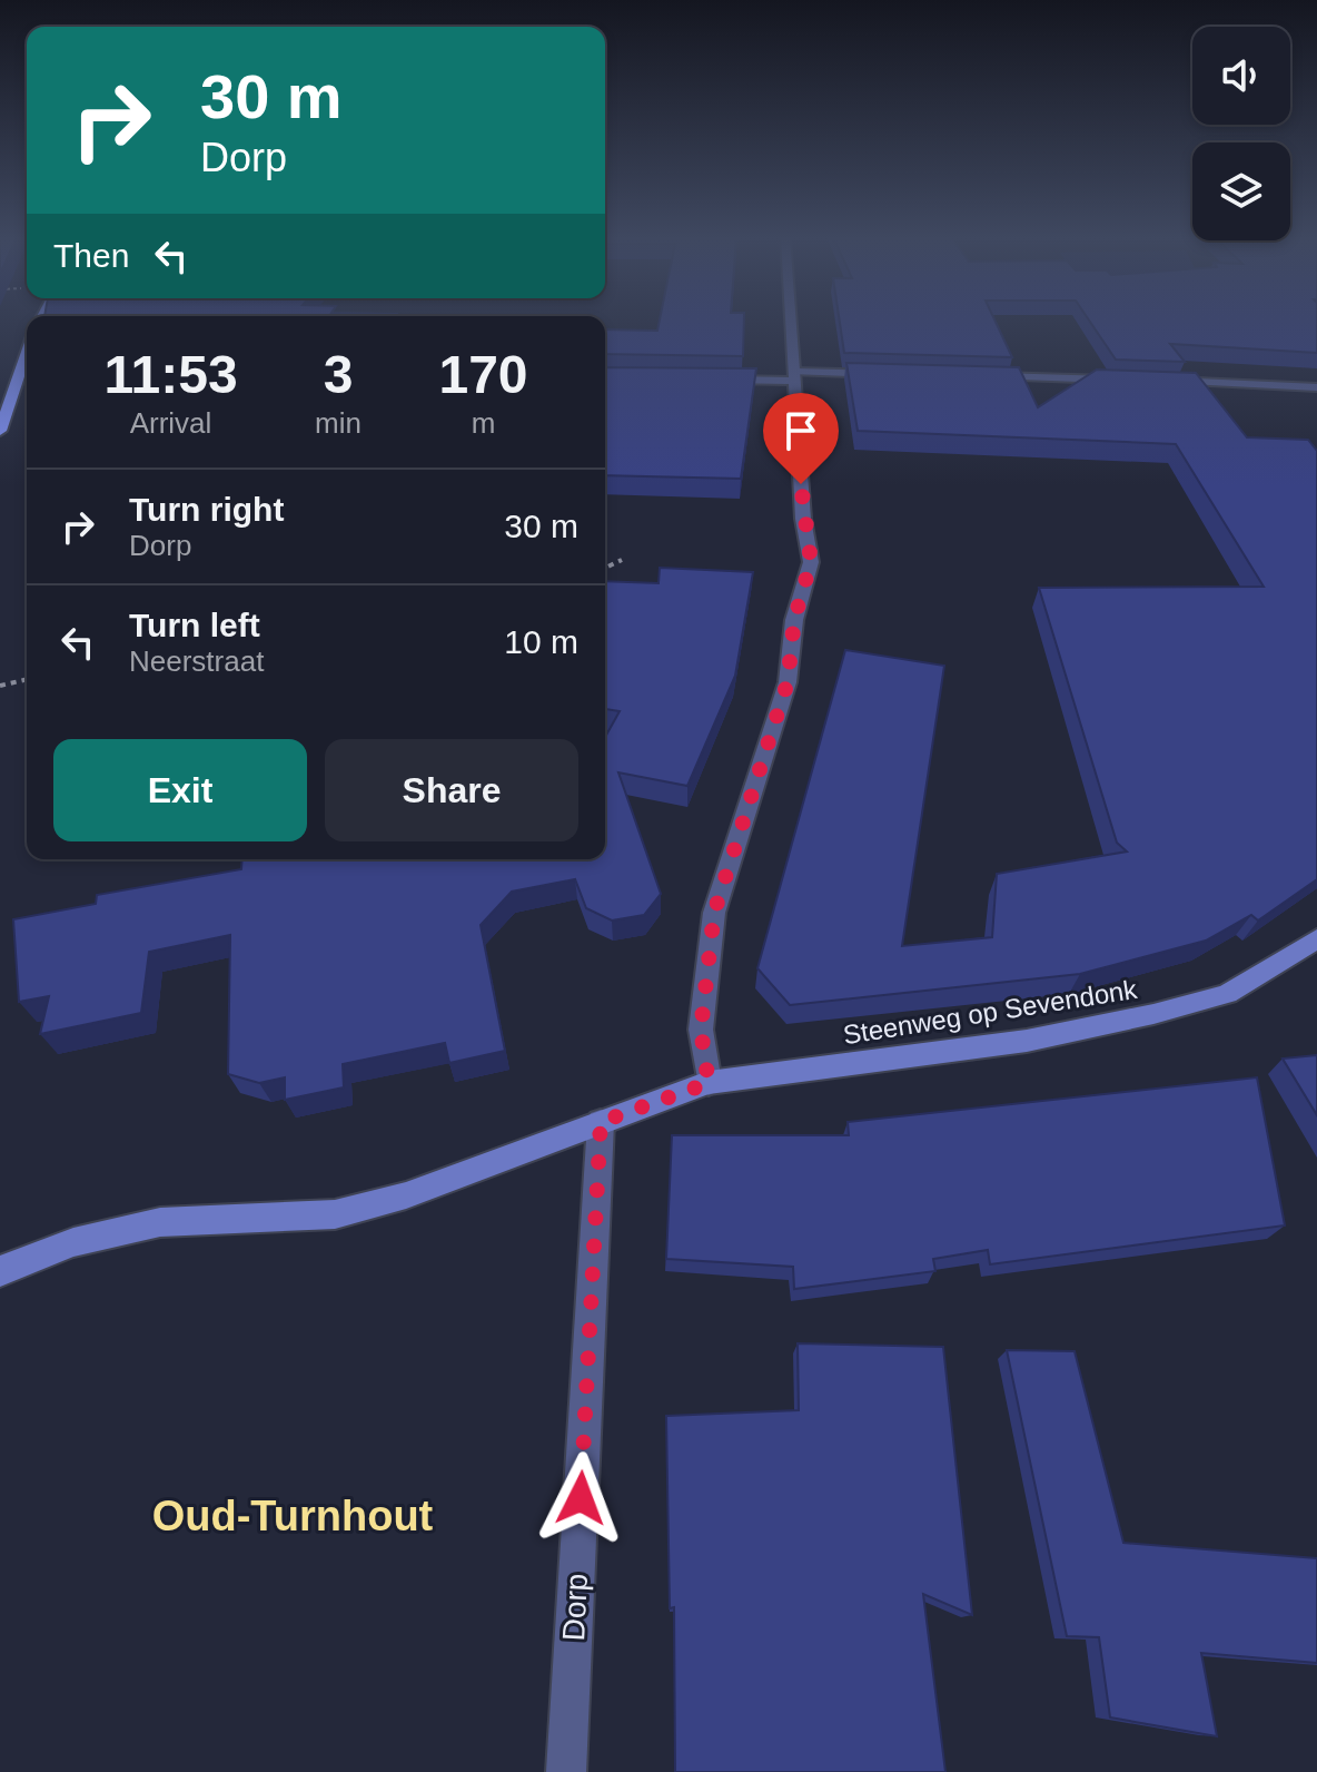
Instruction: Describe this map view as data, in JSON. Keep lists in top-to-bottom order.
{
  "streets": {
    "street": ["Steenweg op Sevendonk", "Dorp"]
  },
  "districts": ["Oud-Turnhout"],
  "page": {
    "turn": ["30 m", "Dorp"],
    "then": "Then",
    "eta": [
      "11:53",
      "Arrival",
      "3",
      "min",
      "170",
      "m"
    ],
    "list": [
      {
        "name": "Turn right",
        "note": "Dorp",
        "value": "30 m"
      },
      {
        "name": "Turn left",
        "note": "Neerstraat",
        "value": "10 m"
      }
    ],
    "buttons": ["Exit", "Share"]
  }
}
